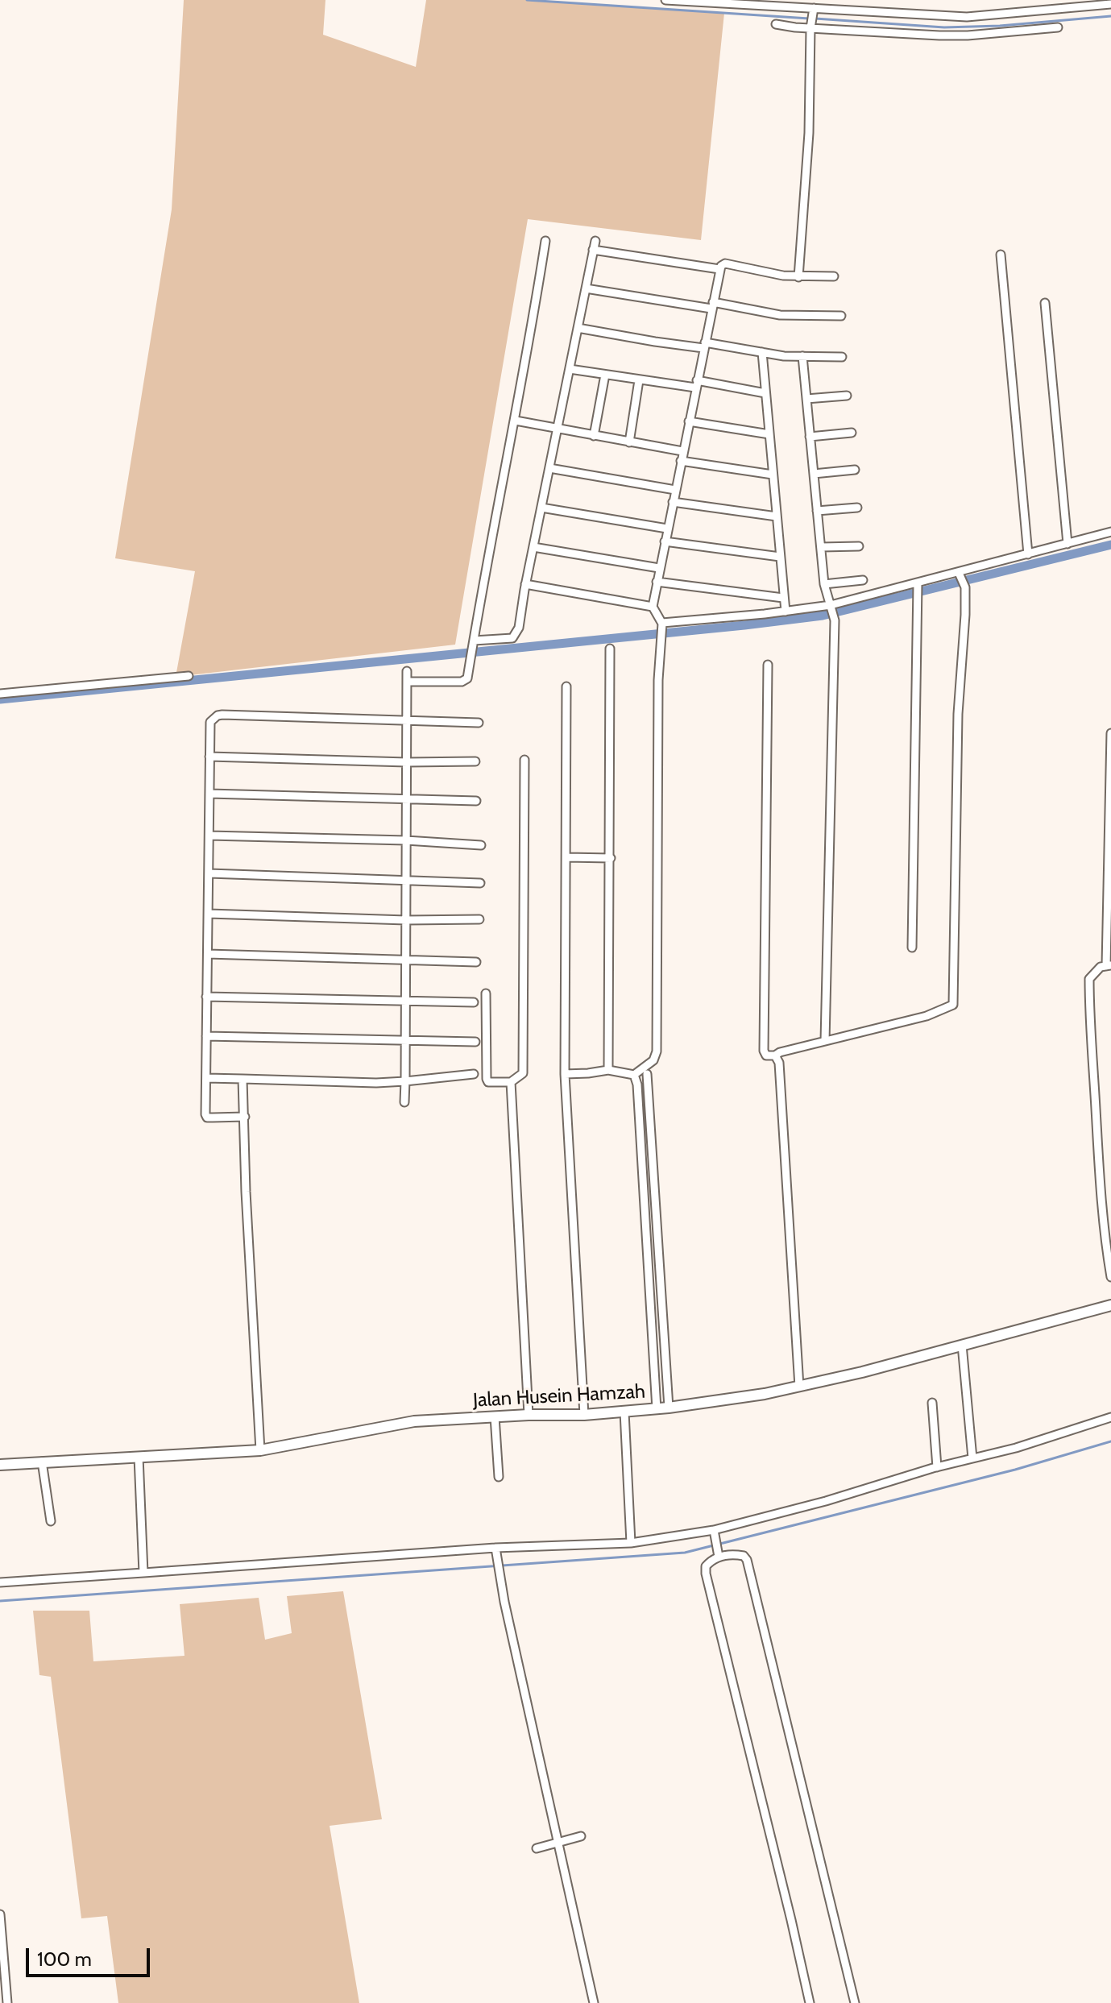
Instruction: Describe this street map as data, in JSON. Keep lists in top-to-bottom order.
{
  "streets": {
    "street": ["Jalan Husein Hamzah"]
  },
  "scale_bar": "100 m"
}
